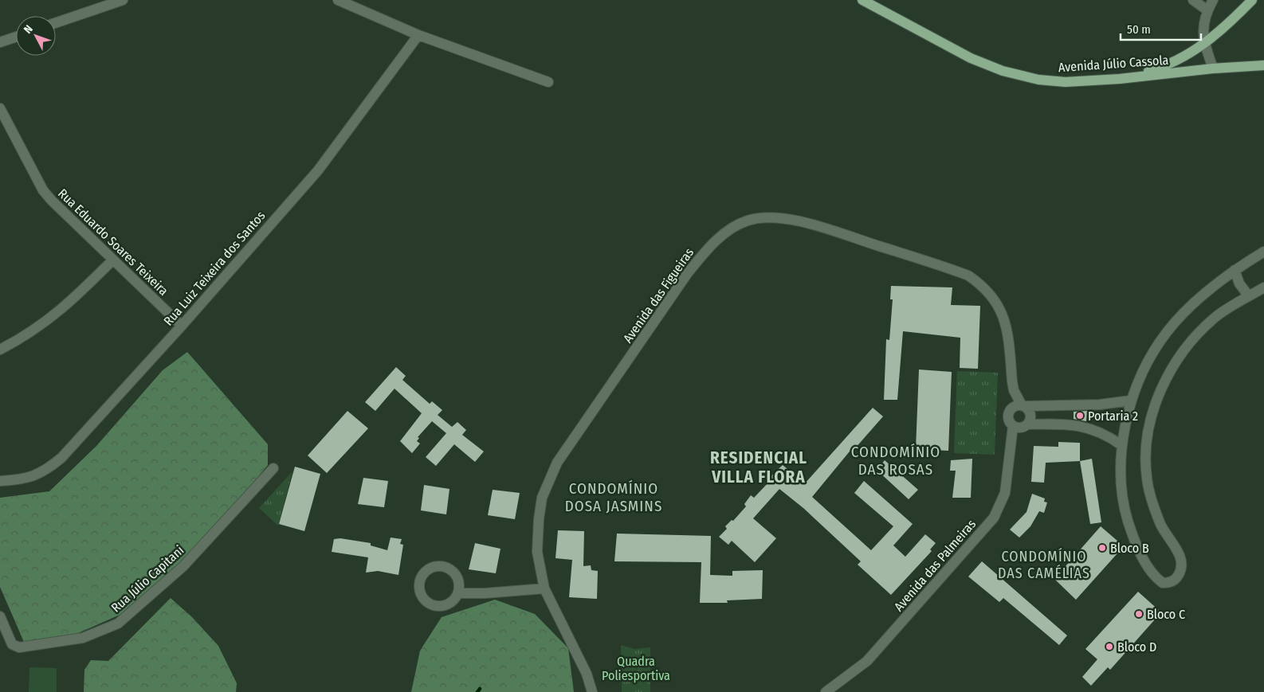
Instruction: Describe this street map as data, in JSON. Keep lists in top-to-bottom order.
{
  "streets": {
    "main road": ["Avenida Júlio Cassola"],
    "street": [
      "Rua Eduardo Soares Teixeira",
      "Rua Luiz Teixeira dos Santos",
      "Avenida das Figueiras",
      "Avenida das Palmeiras",
      "Rua Júlio Capitani"
    ]
  },
  "crossings": [
    ["Rua Eduardo Soares Teixeira", "Rua Luiz Teixeira dos Santos"],
    ["Avenida das Figueiras", "Avenida das Palmeiras"]
  ],
  "districts": [
    "CONDOMÍNIO DAS ROSAS",
    "RESIDENCIAL VILLA FLORA",
    "CONDOMÍNIO DOSA JASMINS",
    "CONDOMÍNIO DAS CAMÉLIAS"
  ],
  "parks": ["Quadra Poliesportiva"],
  "places": [
    "Portaria 2",
    "Bloco B",
    "Bloco C",
    "Bloco D"
  ],
  "scale_bar": "50 m",
  "north": "top left"
}
